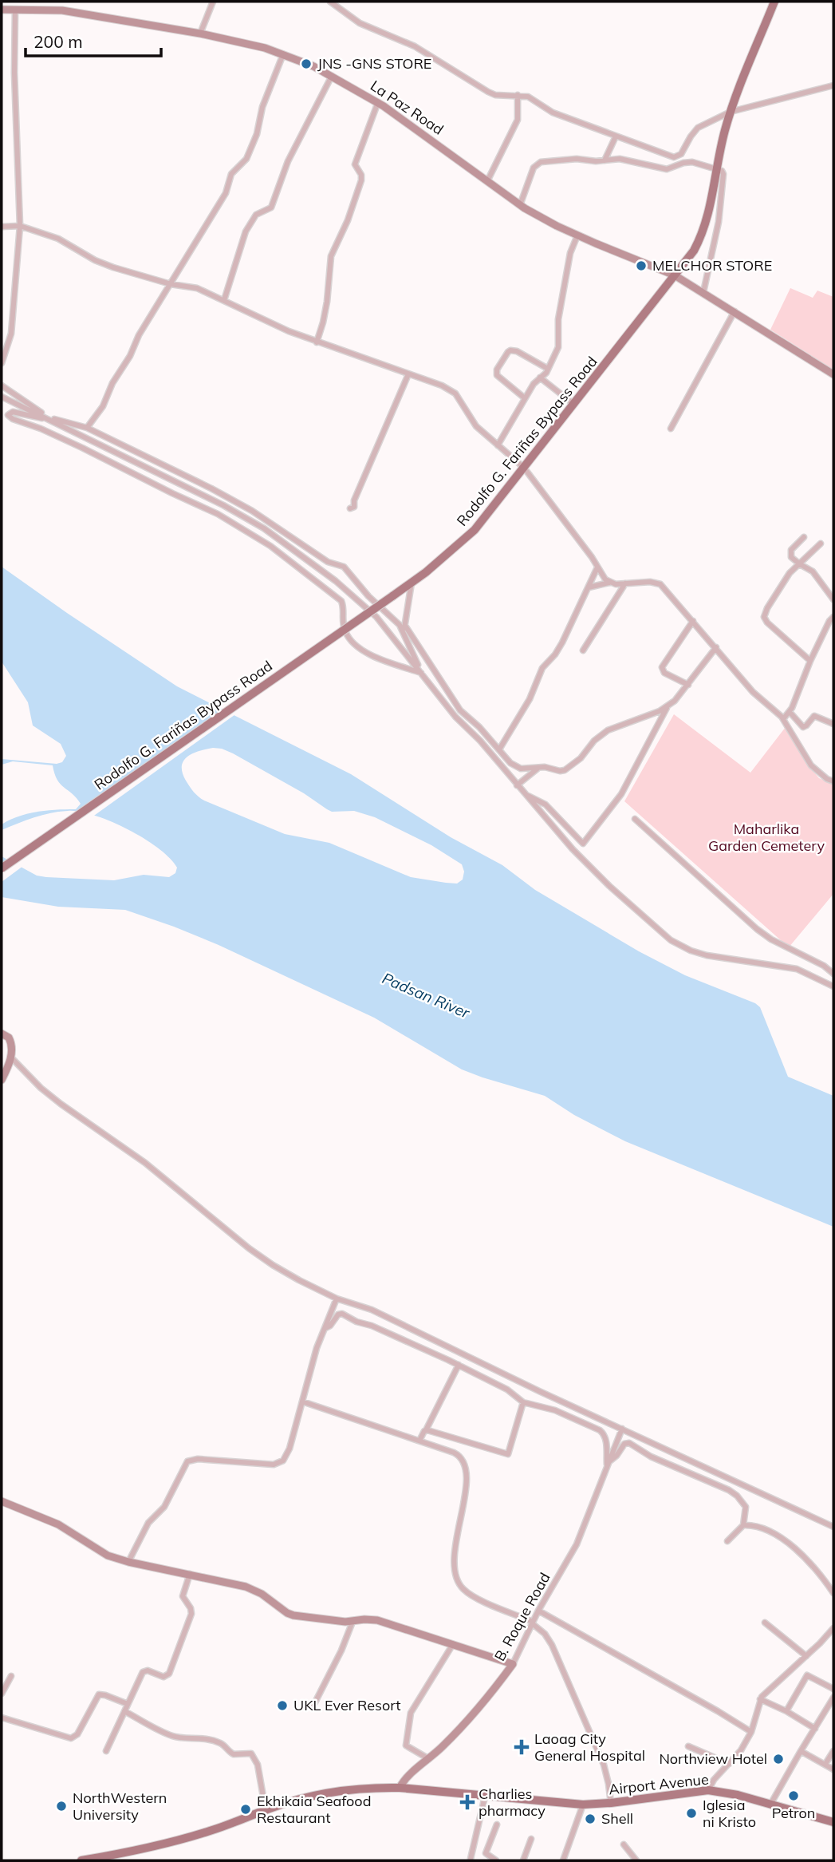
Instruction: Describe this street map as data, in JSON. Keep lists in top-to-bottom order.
{
  "streets": {
    "main road": ["Rodolfo G. Fariñas Bypass Road", "Airport Avenue"],
    "street": ["La Paz Road", "B. Roque Road"]
  },
  "crossings": [
    ["La Paz Road", "Rodolfo G. Fariñas Bypass Road"],
    ["B. Roque Road", "Airport Avenue"]
  ],
  "water": ["Padsan River"],
  "parks": ["Maharlika Garden Cemetery"],
  "places": {
    "other": [
      "JNS -GNS STORE",
      "MELCHOR STORE",
      "UKL Ever Resort",
      "Northview Hotel",
      "Petron",
      "NorthWestern University",
      "Ekhikaia Seafood Restaurant",
      "Iglesia ni Kristo",
      "Shell"
    ],
    "health": ["Laoag City General Hospital", "Charlies pharmacy"]
  },
  "scale_bar": "200 m"
}
